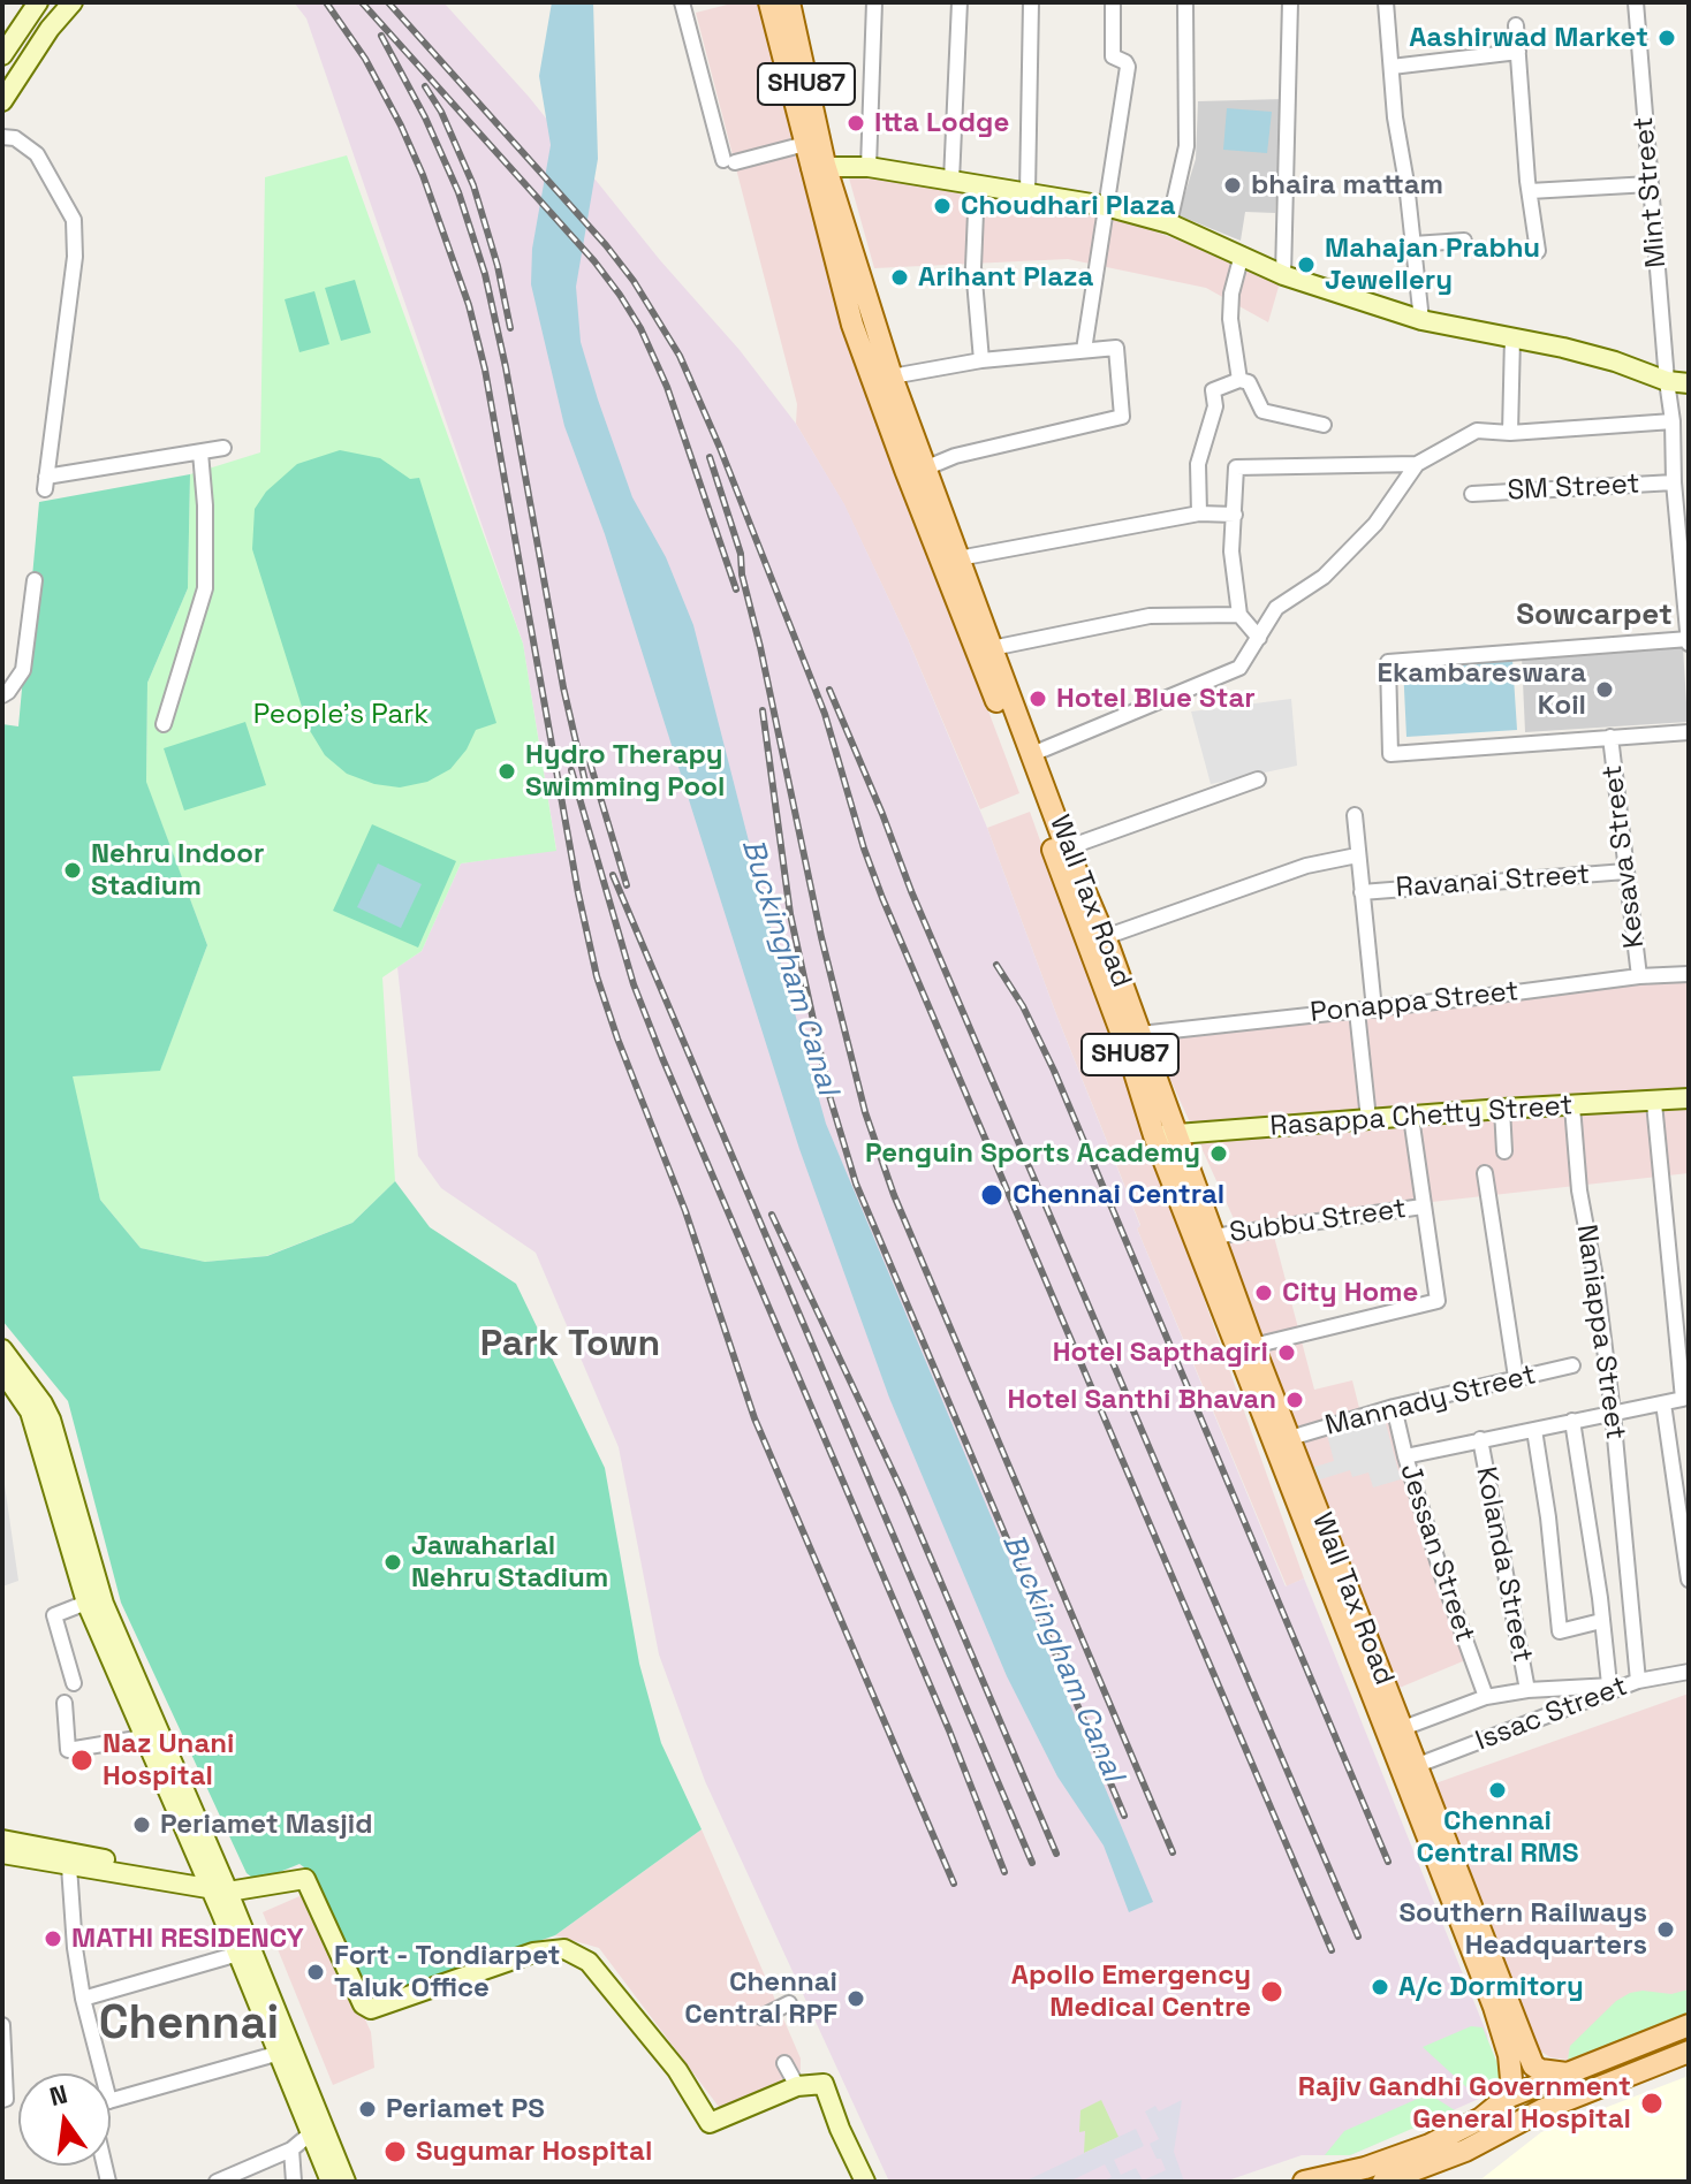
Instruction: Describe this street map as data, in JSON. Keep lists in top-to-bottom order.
{
  "streets": {
    "main road": ["SHU87", "Wall Tax Road", "Rasappa Chetty Street"],
    "street": [
      "Mint Street",
      "SM Street",
      "Kesava Street",
      "Ravanai Street",
      "Ponappa Street",
      "Subbu Street",
      "Naniappa Street",
      "Mannady Street",
      "Jessan Street",
      "Kolanda Street",
      "Issac Street"
    ]
  },
  "crossings": [
    ["Mint Street", "SM Street"],
    ["Kesava Street", "Ravanai Street"],
    ["Kesava Street", "Ponappa Street"],
    ["Wall Tax Road", "Ponappa Street"],
    ["Wall Tax Road", "Rasappa Chetty Street"],
    ["Wall Tax Road", "Subbu Street"],
    ["Wall Tax Road", "Mannady Street"],
    ["Wall Tax Road", "Issac Street"],
    ["Rasappa Chetty Street", "Naniappa Street"],
    ["Naniappa Street", "Issac Street"],
    ["Mannady Street", "Jessan Street"]
  ],
  "districts": ["Sowcarpet", "Park Town", "Chennai"],
  "water": ["Buckingham Canal"],
  "parks": ["People's Park"],
  "places": [
    "Aashirwad Market",
    "Itta Lodge",
    "bhaira mattam",
    "Choudhari Plaza",
    "Mahajan Prabhu Jewellery",
    "Arihant Plaza",
    "Ekambareswara Koil",
    "Hotel Blue Star",
    "Hydro Therapy Swimming Pool",
    "Nehru Indoor Stadium",
    "Penguin Sports Academy",
    "Chennai Central",
    "City Home",
    "Hotel Sapthagiri",
    "Hotel Santhi Bhavan",
    "Jawaharlal Nehru Stadium",
    "Naz Unani Hospital",
    "Chennai Central RMS",
    "Periamet Masjid",
    "Southern Railways Headquarters",
    "MATHI RESIDENCY",
    "Fort - Tondiarpet Taluk Office",
    "A/c Dormitory",
    "Apollo Emergency Medical Centre",
    "Chennai Central RPF",
    "Rajiv Gandhi Government General Hospital",
    "Periamet PS",
    "Sugumar Hospital"
  ],
  "north": "top"
}
